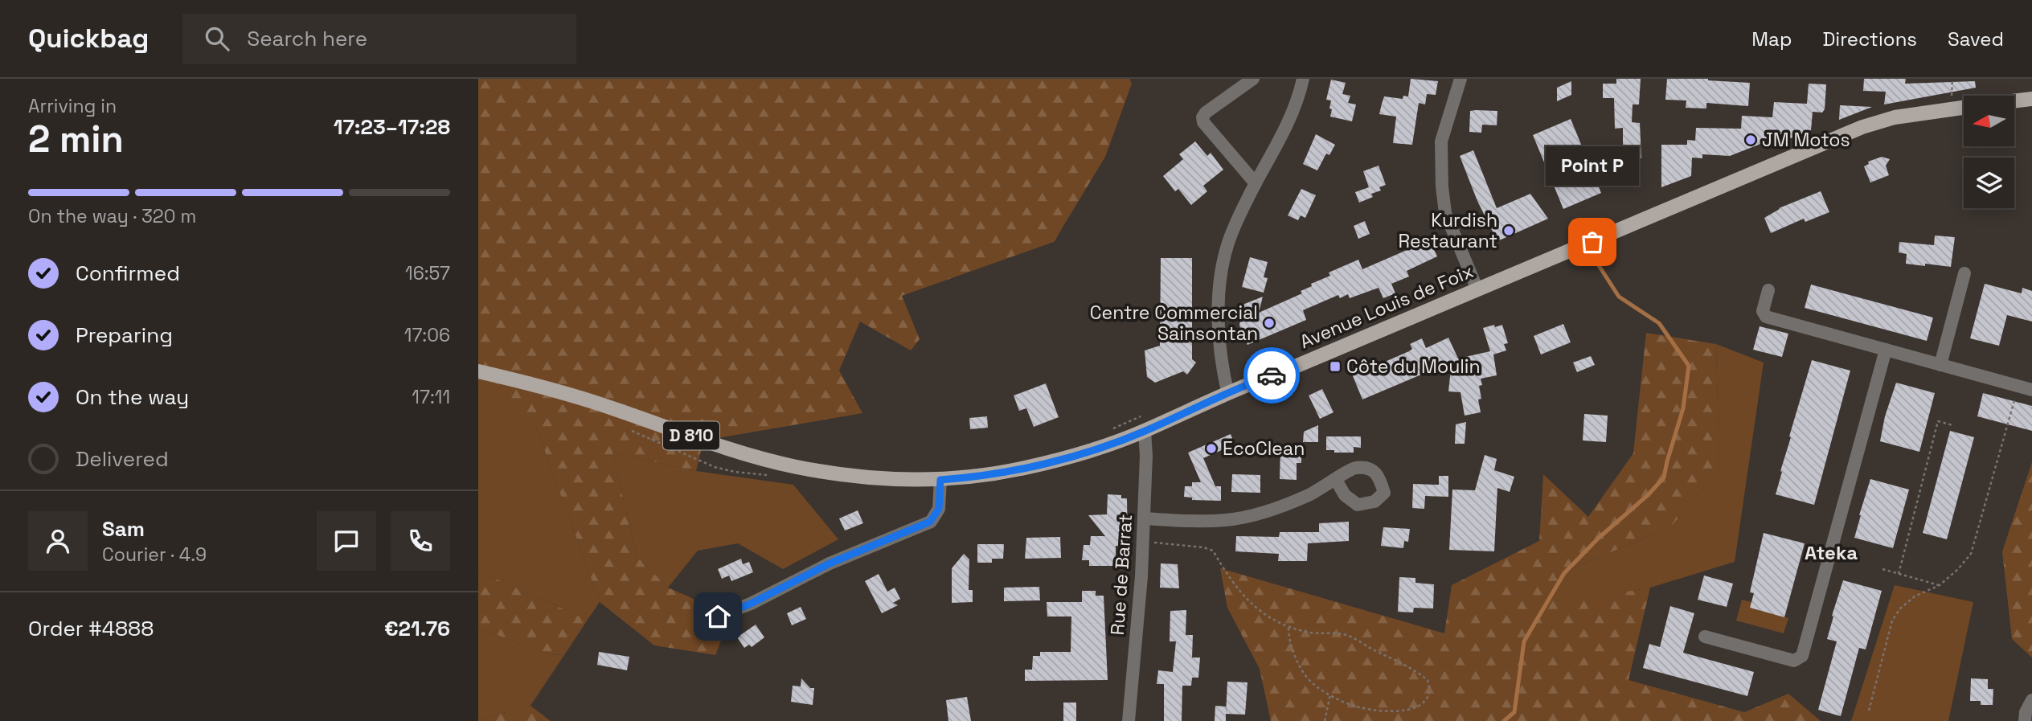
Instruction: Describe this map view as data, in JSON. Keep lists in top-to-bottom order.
{
  "streets": {
    "main road": ["Avenue Louis de Foix", "D 810"],
    "street": ["Rue de Barrat"]
  },
  "crossings": [
    ["Avenue Louis de Foix", "Rue de Barrat"]
  ],
  "districts": ["Ateka"],
  "places": {
    "other": [
      "JM Motos",
      "Kurdish Restaurant",
      "Point P",
      "Centre Commercial Sainsontan",
      "EcoClean"
    ],
    "transit": ["Côte du Moulin"]
  },
  "north": "left",
  "page": {
    "header": "Quickbag",
    "search": "Search here",
    "nav": ["Map", "Directions", "Saved"],
    "heading": ["2 min", "Arriving in", "17:23–17:28"],
    "panel": [
      "Sam",
      "Courier · 4.9",
      "Order #4888",
      "€21.76"
    ],
    "bubble": "Point P",
    "bar": "On the way · 320 m",
    "list": [
      ["Confirmed", "16:57"],
      ["Preparing", "17:06"],
      ["On the way", "17:11"],
      "Delivered"
    ]
  }
}
